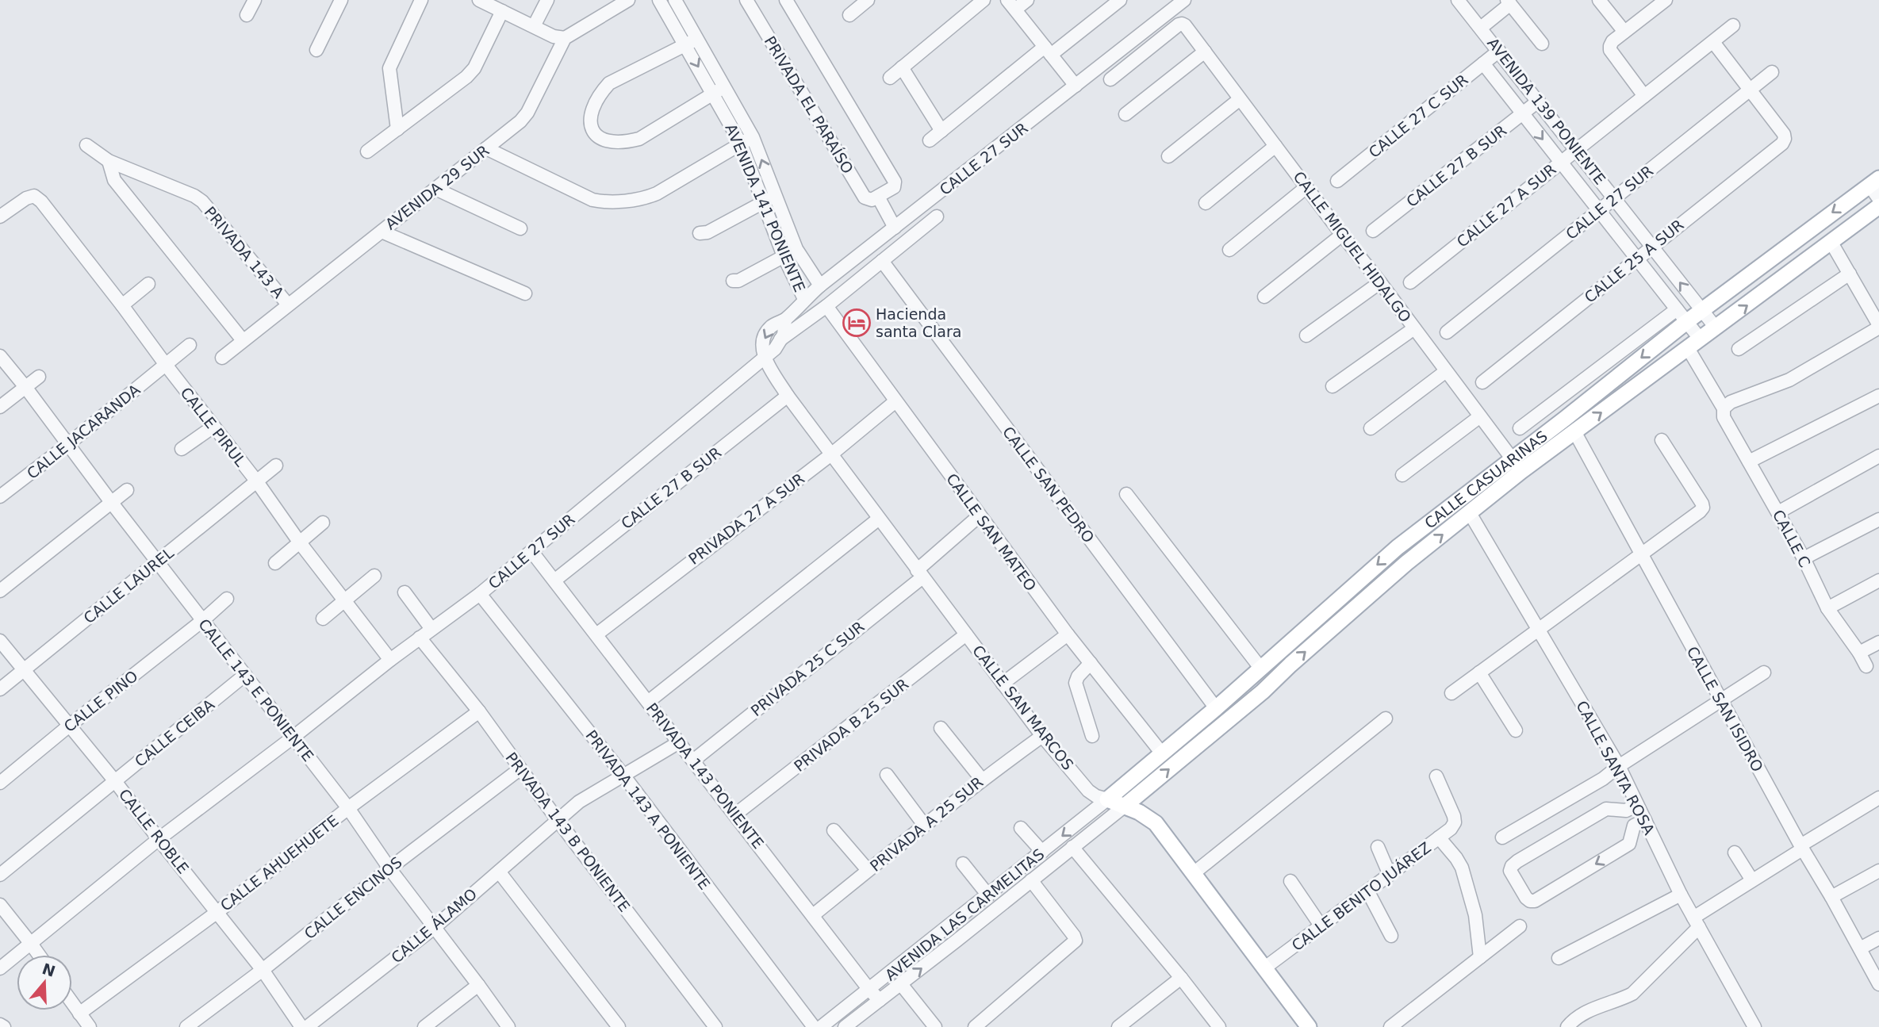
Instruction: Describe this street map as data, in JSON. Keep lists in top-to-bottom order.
{
  "streets": {
    "main road": ["CALLE CASUARINAS", "CALLE SAN MARCOS"],
    "street": [
      "PRIVADA EL PARAÍSO",
      "AVENIDA 139 PONIENTE",
      "CALLE 27 C SUR",
      "CALLE 27 SUR",
      "CALLE 27 B SUR",
      "AVENIDA 29 SUR",
      "CALLE 27 A SUR",
      "AVENIDA 141 PONIENTE",
      "CALLE MIGUEL HIDALGO",
      "PRIVADA 143 A",
      "CALLE 25 A SUR",
      "CALLE PIRUL",
      "CALLE JACARANDA",
      "CALLE SAN PEDRO",
      "PRIVADA 27 A SUR",
      "CALLE SAN MATEO",
      "CALLE C",
      "CALLE LAUREL",
      "PRIVADA 25 C SUR",
      "CALLE 143 E PONIENTE",
      "CALLE PINO",
      "CALLE SAN ISIDRO",
      "PRIVADA B 25 SUR",
      "CALLE CEIBA",
      "CALLE SANTA ROSA",
      "PRIVADA 143 PONIENTE",
      "PRIVADA 143 A PONIENTE",
      "PRIVADA A 25 SUR",
      "CALLE ROBLE",
      "PRIVADA 143 B PONIENTE",
      "CALLE AHUEHUETE",
      "CALLE BENITO JUÁREZ",
      "CALLE ENCINOS",
      "AVENIDA LAS CARMELITAS",
      "CALLE ÁLAMO"
    ]
  },
  "crossings": [
    ["AVENIDA 139 PONIENTE", "CALLE 27 C SUR"],
    ["AVENIDA 139 PONIENTE", "CALLE 27 SUR"],
    ["AVENIDA 139 PONIENTE", "CALLE 27 B SUR"],
    ["AVENIDA 139 PONIENTE", "CALLE 27 A SUR"],
    ["AVENIDA 139 PONIENTE", "CALLE 25 A SUR"],
    ["AVENIDA 139 PONIENTE", "CALLE CASUARINAS"],
    ["AVENIDA 139 PONIENTE", "CALLE C"],
    ["CALLE 27 SUR", "AVENIDA 141 PONIENTE"],
    ["CALLE 27 SUR", "CALLE 25 A SUR"],
    ["CALLE 27 SUR", "CALLE PIRUL"],
    ["CALLE 27 SUR", "CALLE 143 E PONIENTE"],
    ["CALLE 27 SUR", "CALLE SAN MARCOS"],
    ["CALLE 27 SUR", "PRIVADA 143 PONIENTE"],
    ["CALLE 27 SUR", "PRIVADA 143 A PONIENTE"],
    ["CALLE 27 SUR", "CALLE ROBLE"],
    ["CALLE 27 SUR", "PRIVADA 143 B PONIENTE"],
    ["CALLE 27 B SUR", "CALLE SAN MARCOS"],
    ["CALLE 27 B SUR", "PRIVADA 143 PONIENTE"],
    ["AVENIDA 29 SUR", "PRIVADA 143 A"],
    ["CALLE MIGUEL HIDALGO", "CALLE CASUARINAS"],
    ["CALLE PIRUL", "CALLE JACARANDA"],
    ["CALLE PIRUL", "CALLE LAUREL"],
    ["CALLE JACARANDA", "CALLE 143 E PONIENTE"],
    ["CALLE CASUARINAS", "CALLE SAN PEDRO"],
    ["CALLE CASUARINAS", "CALLE SAN MATEO"],
    ["CALLE CASUARINAS", "CALLE SAN MARCOS"],
    ["CALLE CASUARINAS", "CALLE SAN ISIDRO"],
    ["CALLE CASUARINAS", "CALLE SANTA ROSA"],
    ["CALLE CASUARINAS", "AVENIDA LAS CARMELITAS"],
    ["PRIVADA 27 A SUR", "CALLE SAN MATEO"],
    ["PRIVADA 27 A SUR", "CALLE SAN MARCOS"],
    ["PRIVADA 27 A SUR", "PRIVADA 143 PONIENTE"],
    ["CALLE SAN MATEO", "PRIVADA 25 C SUR"],
    ["CALLE LAUREL", "CALLE 143 E PONIENTE"],
    ["CALLE LAUREL", "CALLE ROBLE"],
    ["PRIVADA 25 C SUR", "CALLE SAN MARCOS"],
    ["PRIVADA 25 C SUR", "PRIVADA 143 PONIENTE"],
    ["CALLE 143 E PONIENTE", "CALLE PINO"],
    ["CALLE 143 E PONIENTE", "CALLE CEIBA"],
    ["CALLE 143 E PONIENTE", "CALLE AHUEHUETE"],
    ["CALLE 143 E PONIENTE", "CALLE ENCINOS"],
    ["CALLE 143 E PONIENTE", "CALLE ÁLAMO"],
    ["CALLE PINO", "CALLE ROBLE"],
    ["CALLE SAN MARCOS", "PRIVADA B 25 SUR"],
    ["CALLE SAN MARCOS", "PRIVADA A 25 SUR"],
    ["CALLE SAN MARCOS", "CALLE BENITO JUÁREZ"],
    ["CALLE SAN MARCOS", "AVENIDA LAS CARMELITAS"],
    ["PRIVADA B 25 SUR", "PRIVADA 143 PONIENTE"],
    ["CALLE CEIBA", "CALLE ROBLE"],
    ["PRIVADA 143 PONIENTE", "PRIVADA A 25 SUR"],
    ["PRIVADA 143 PONIENTE", "AVENIDA LAS CARMELITAS"],
    ["PRIVADA 143 PONIENTE", "CALLE ÁLAMO"],
    ["PRIVADA 143 A PONIENTE", "CALLE ÁLAMO"],
    ["CALLE ROBLE", "CALLE AHUEHUETE"],
    ["CALLE ROBLE", "CALLE ENCINOS"],
    ["PRIVADA 143 B PONIENTE", "CALLE AHUEHUETE"],
    ["PRIVADA 143 B PONIENTE", "CALLE ENCINOS"],
    ["PRIVADA 143 B PONIENTE", "CALLE ÁLAMO"]
  ],
  "places": {
    "hotel": ["Hacienda santa Clara"]
  },
  "north": "top"
}
